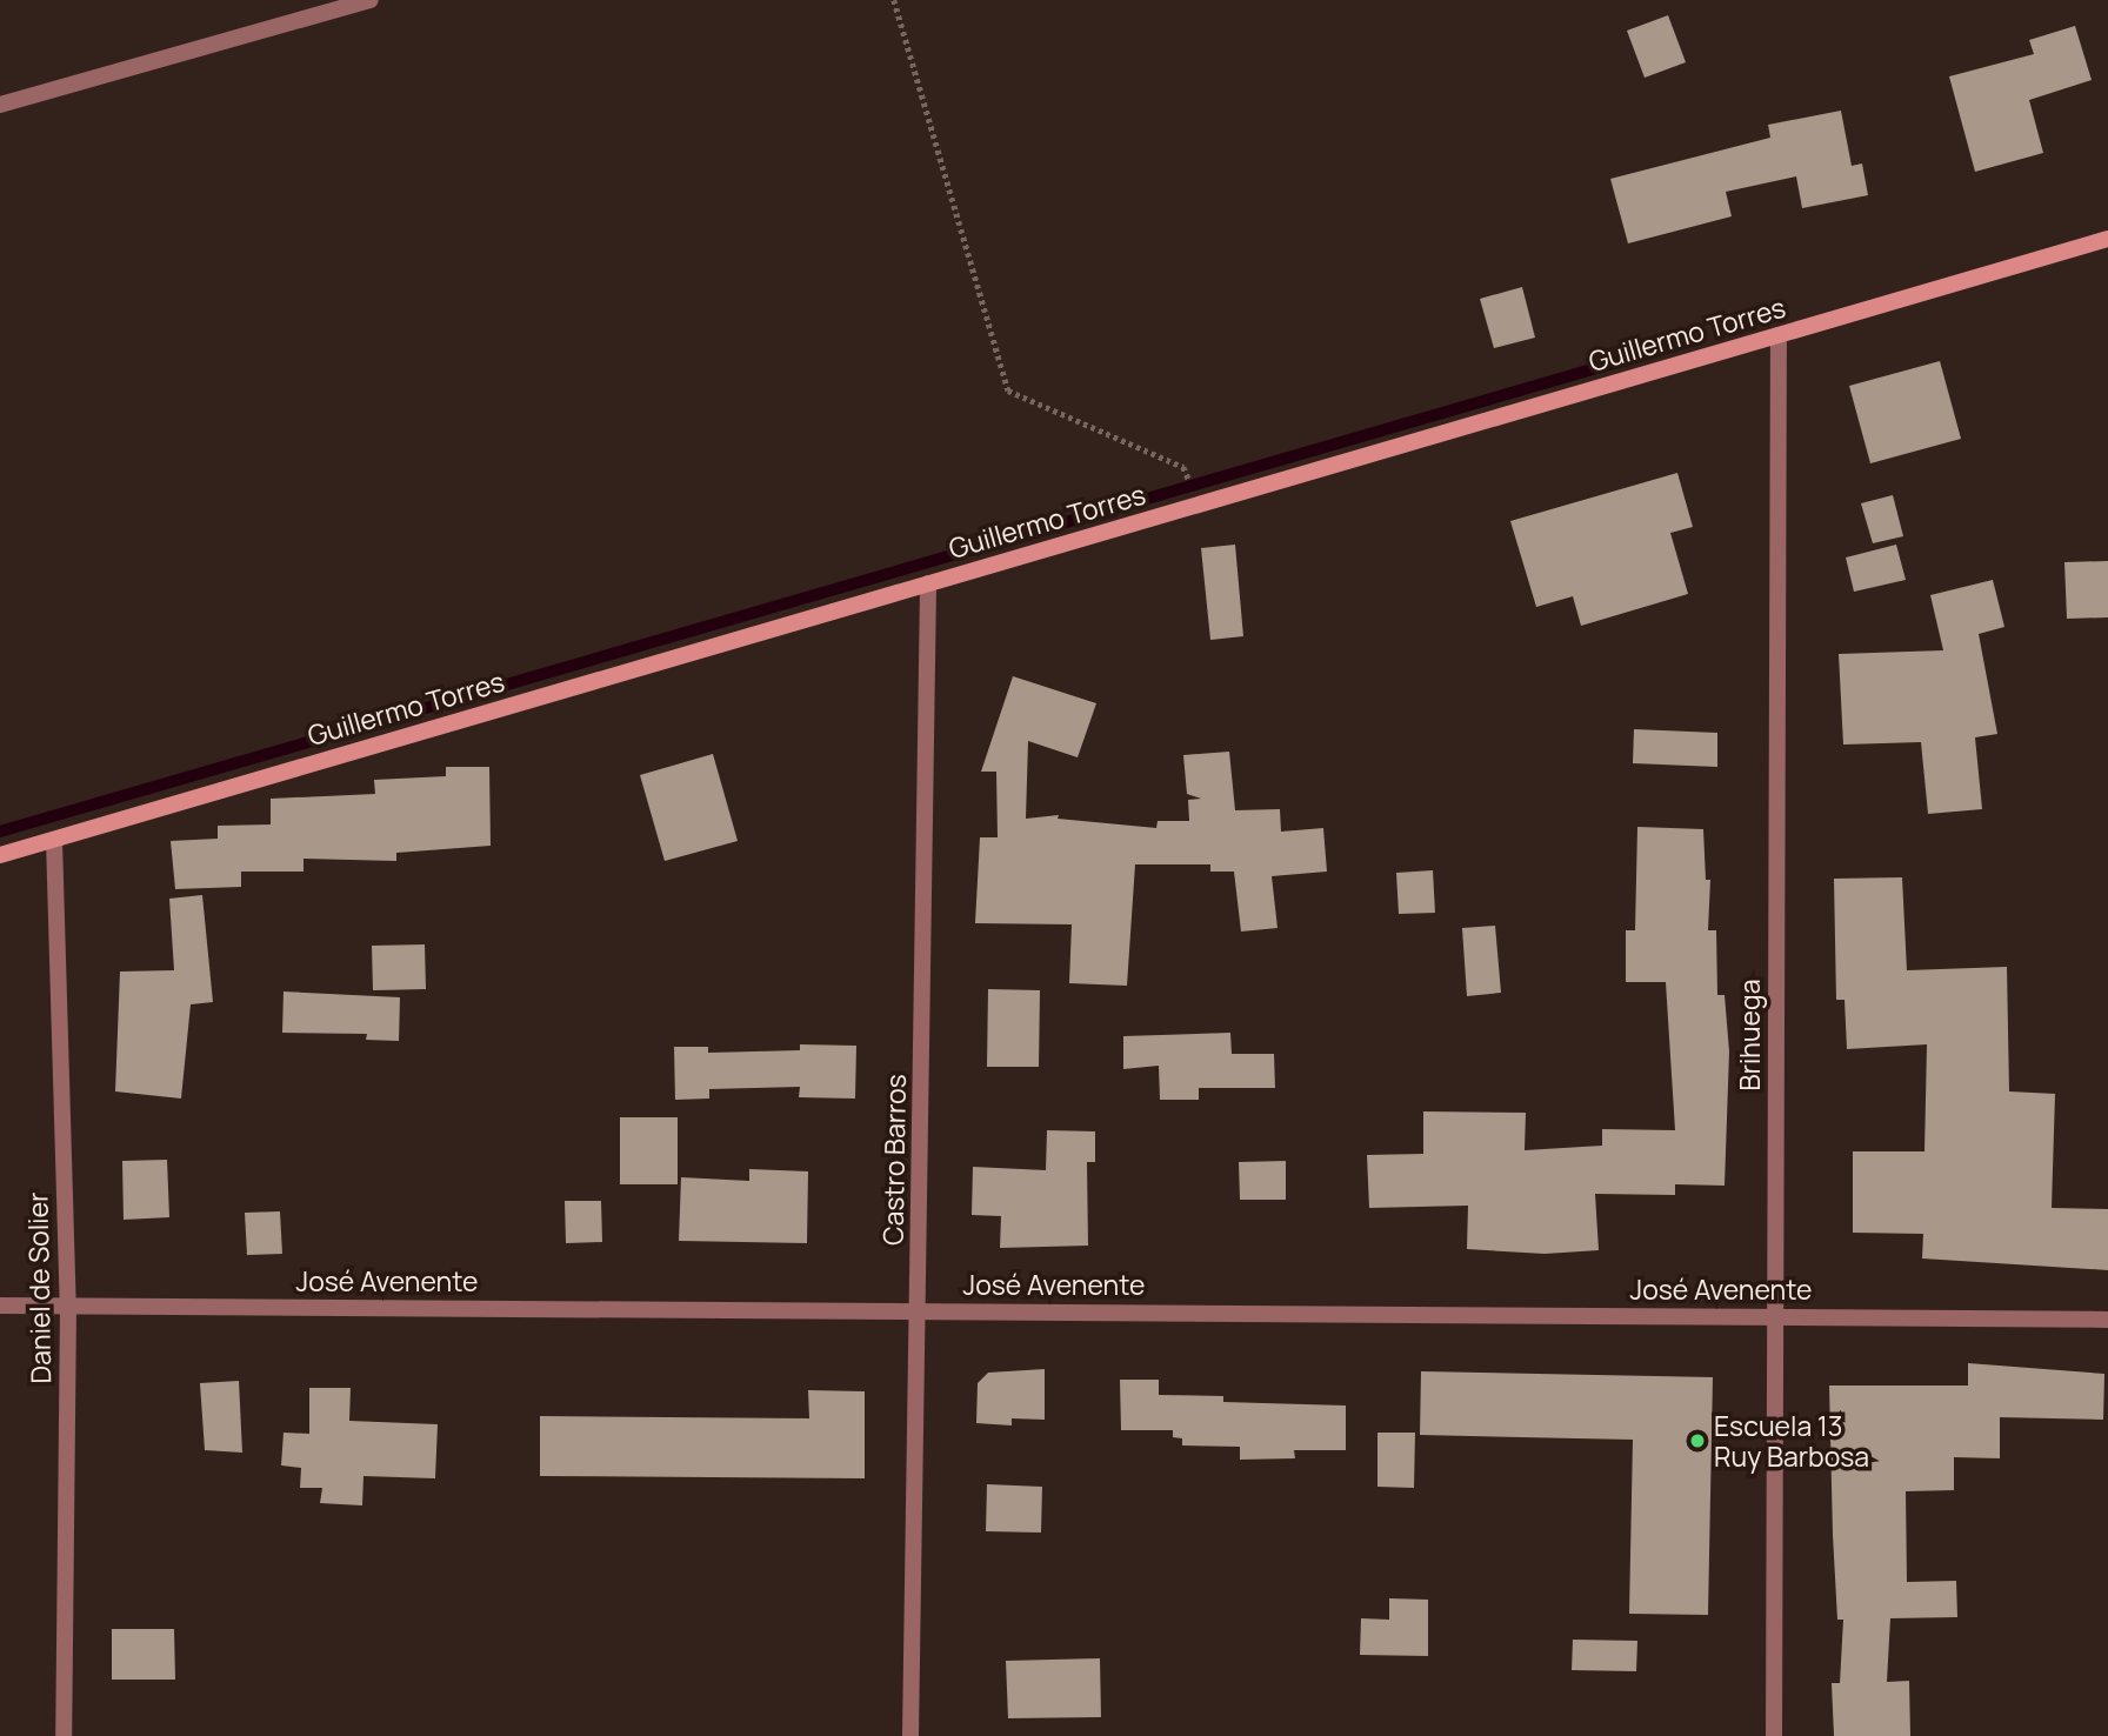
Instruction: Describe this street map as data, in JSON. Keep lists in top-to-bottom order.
{
  "streets": {
    "main road": ["Guillermo Torres"],
    "street": [
      "Brihuega",
      "Castro Barros",
      "José Avenente",
      "Daniel de Solier"
    ]
  },
  "crossings": [
    ["Guillermo Torres", "Brihuega"],
    ["Guillermo Torres", "Castro Barros"],
    ["Guillermo Torres", "Daniel de Solier"],
    ["Brihuega", "José Avenente"],
    ["Castro Barros", "José Avenente"],
    ["José Avenente", "Daniel de Solier"]
  ],
  "places": ["Escuela 13 Ruy Barbosa"]
}
